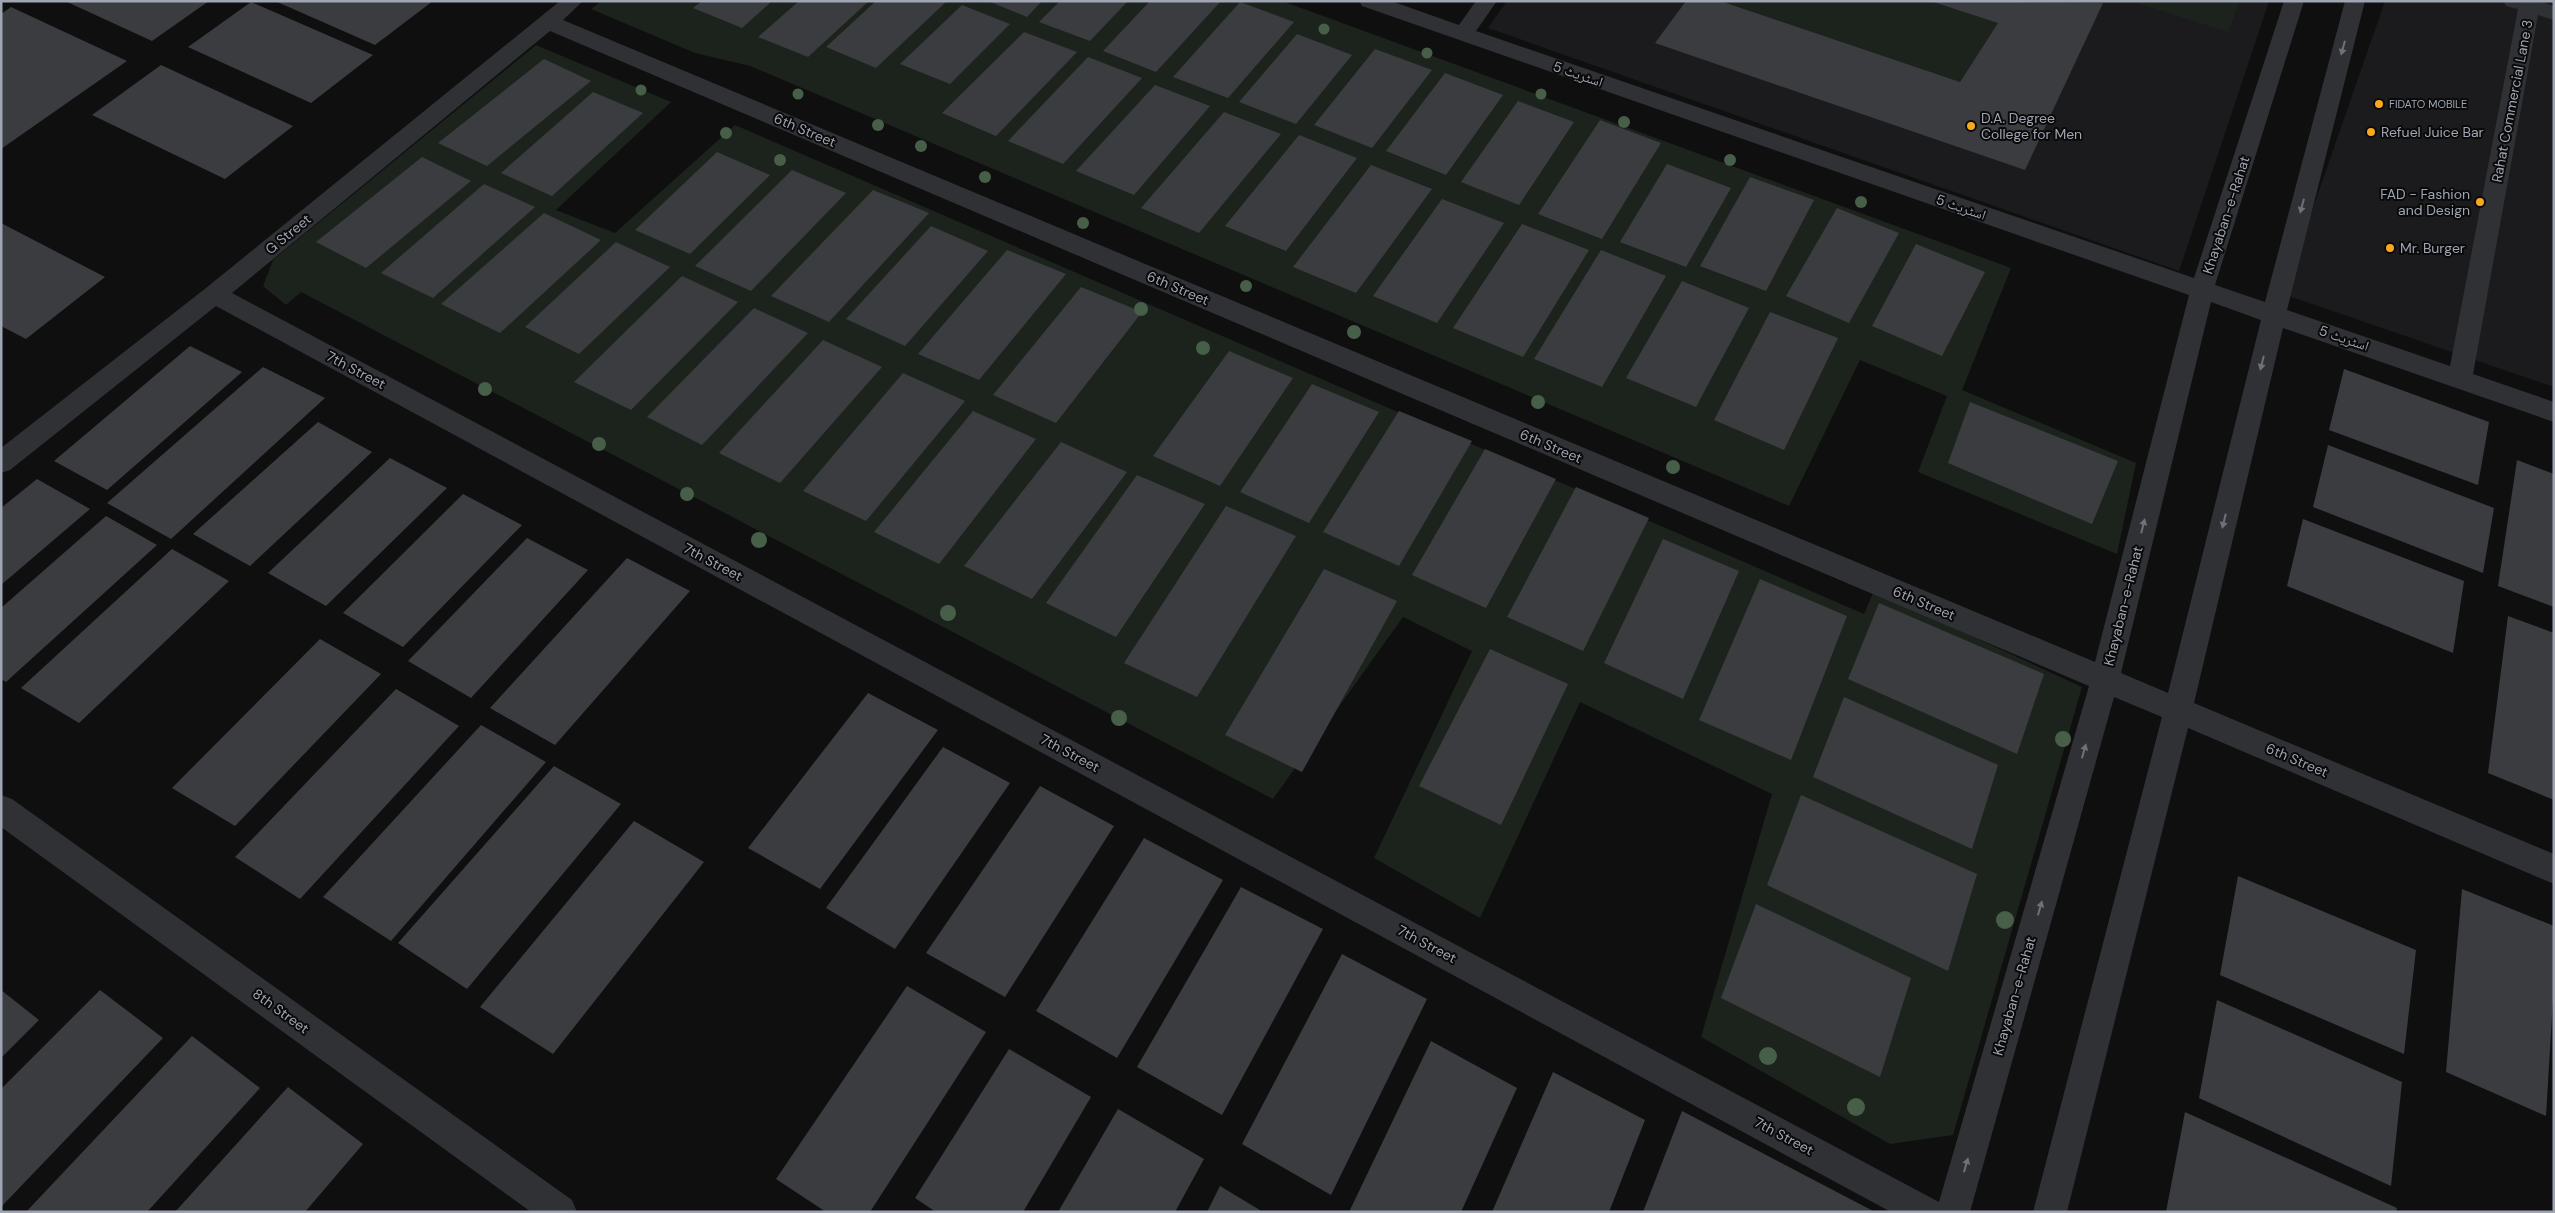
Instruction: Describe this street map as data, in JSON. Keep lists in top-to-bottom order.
{
  "streets": {
    "street": [
      "اسٹریٹ 5",
      "Rahat Commercial Lane 3",
      "6th Street",
      "Khayaban-e-Rahat",
      "G Street",
      "7th Street",
      "8th Street"
    ]
  },
  "crossings": [
    ["اسٹریٹ 5", "Rahat Commercial Lane 3"],
    ["اسٹریٹ 5", "Khayaban-e-Rahat"],
    ["6th Street", "Khayaban-e-Rahat"],
    ["6th Street", "G Street"],
    ["G Street", "7th Street"]
  ],
  "places": [
    "FIDATO MOBILE",
    "D.A. Degree College for Men",
    "Refuel Juice Bar",
    "FAD - Fashion and Design",
    "Mr. Burger"
  ]
}
